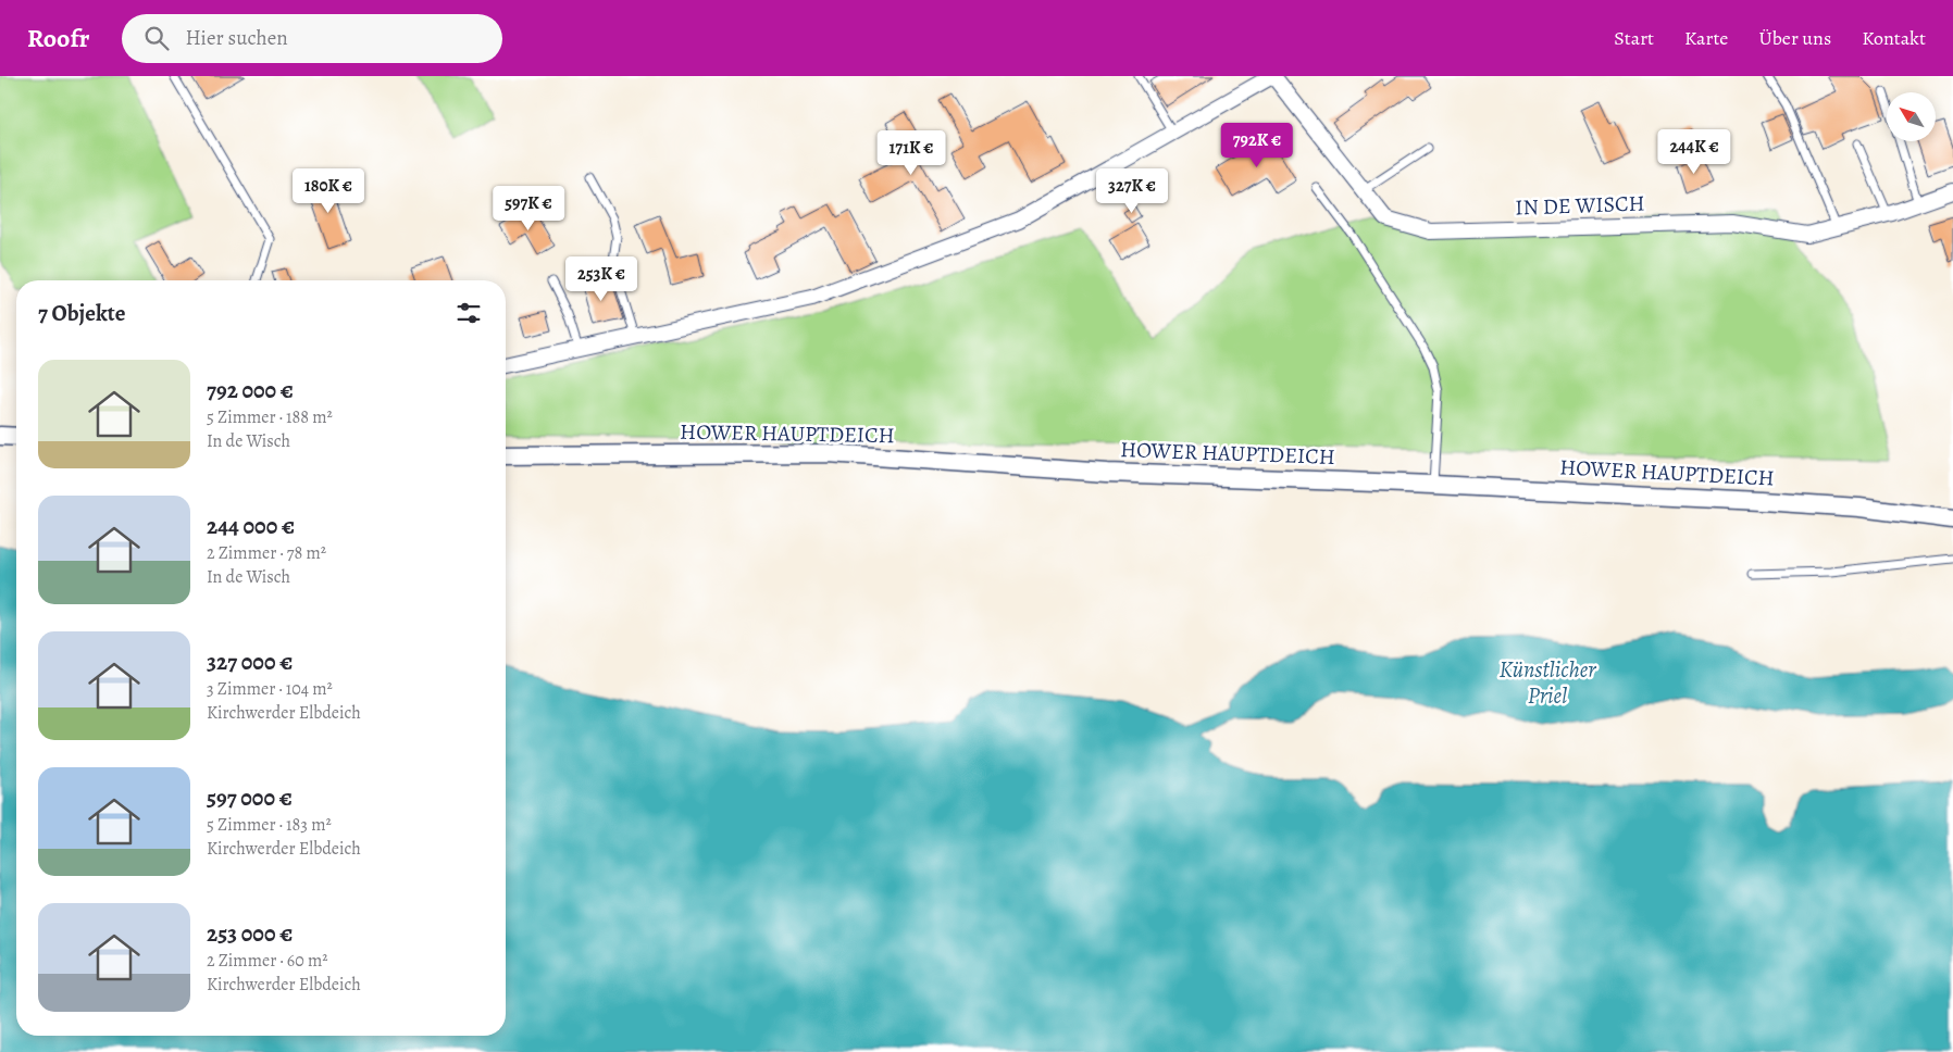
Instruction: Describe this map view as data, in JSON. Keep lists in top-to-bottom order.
{
  "streets": {
    "street": ["IN DE WISCH", "HOWER HAUPTDEICH"]
  },
  "water": ["Künstlicher Priel"],
  "north": "top left",
  "page": {
    "header": "Roofr",
    "search": "Hier suchen",
    "nav": [
      "Start",
      "Karte",
      "Über uns",
      "Kontakt"
    ],
    "price": [
      "792K €",
      "244K €",
      "171K €",
      "180K €",
      "327K €",
      "597K €",
      "253K €"
    ],
    "heading": "7 Objekte",
    "list": [
      {
        "name": "792 000 €",
        "note": "5 Zimmer · 188 m² · In de Wisch"
      },
      {
        "name": "244 000 €",
        "note": "2 Zimmer · 78 m² · In de Wisch"
      },
      {
        "name": "327 000 €",
        "note": "3 Zimmer · 104 m² · Kirchwerder Elbdeich"
      },
      {
        "name": "597 000 €",
        "note": "5 Zimmer · 183 m² · Kirchwerder Elbdeich"
      },
      {
        "name": "253 000 €",
        "note": "2 Zimmer · 60 m² · Kirchwerder Elbdeich"
      }
    ]
  }
}
